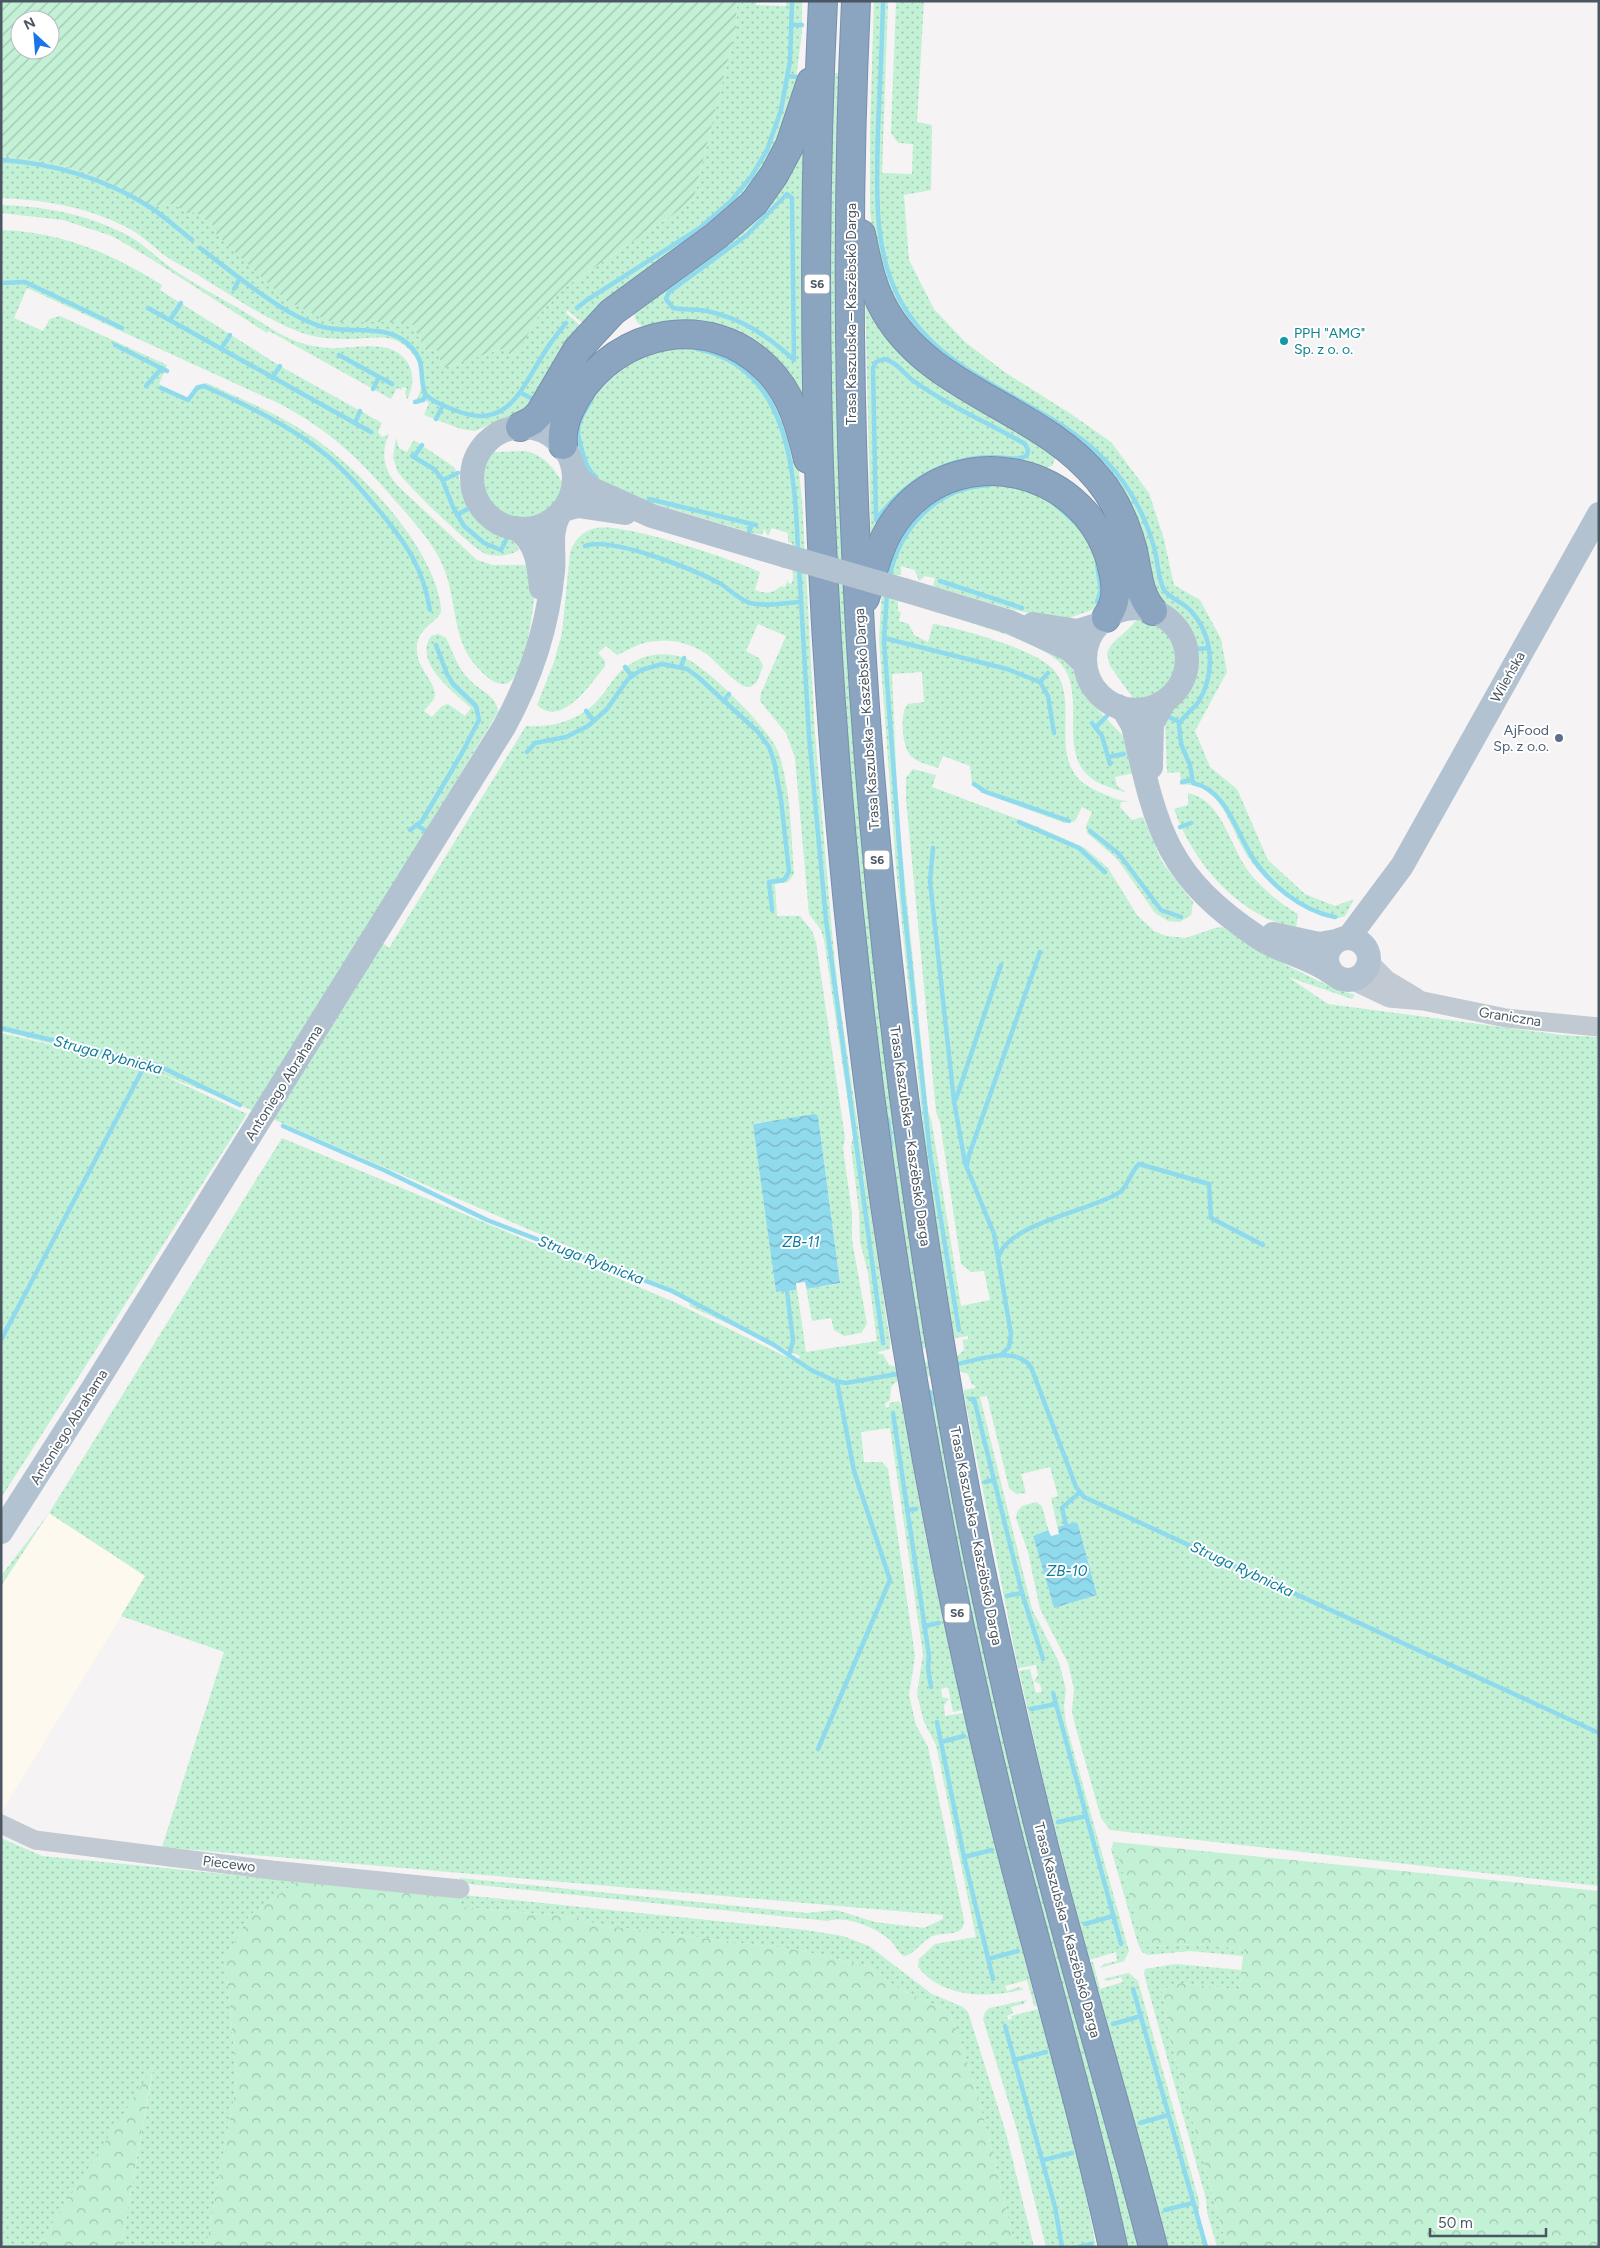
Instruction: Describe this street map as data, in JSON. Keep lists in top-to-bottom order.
{
  "streets": {
    "highway": ["S6", "Trasa Kaszubska – Kaszëbskô Darga"],
    "main road": ["Wileńska", "Graniczna", "Antoniego Abrahama"],
    "street": ["Piecewo"]
  },
  "crossings": [
    ["Wileńska", "Graniczna"]
  ],
  "water": ["Struga Rybnicka", "ZB-11", "ZB-10"],
  "places": ["PPH \"AMG\" Sp. z o. o.", "AjFood Sp. z o.o."],
  "scale_bar": "50 m",
  "north": "top left"
}
